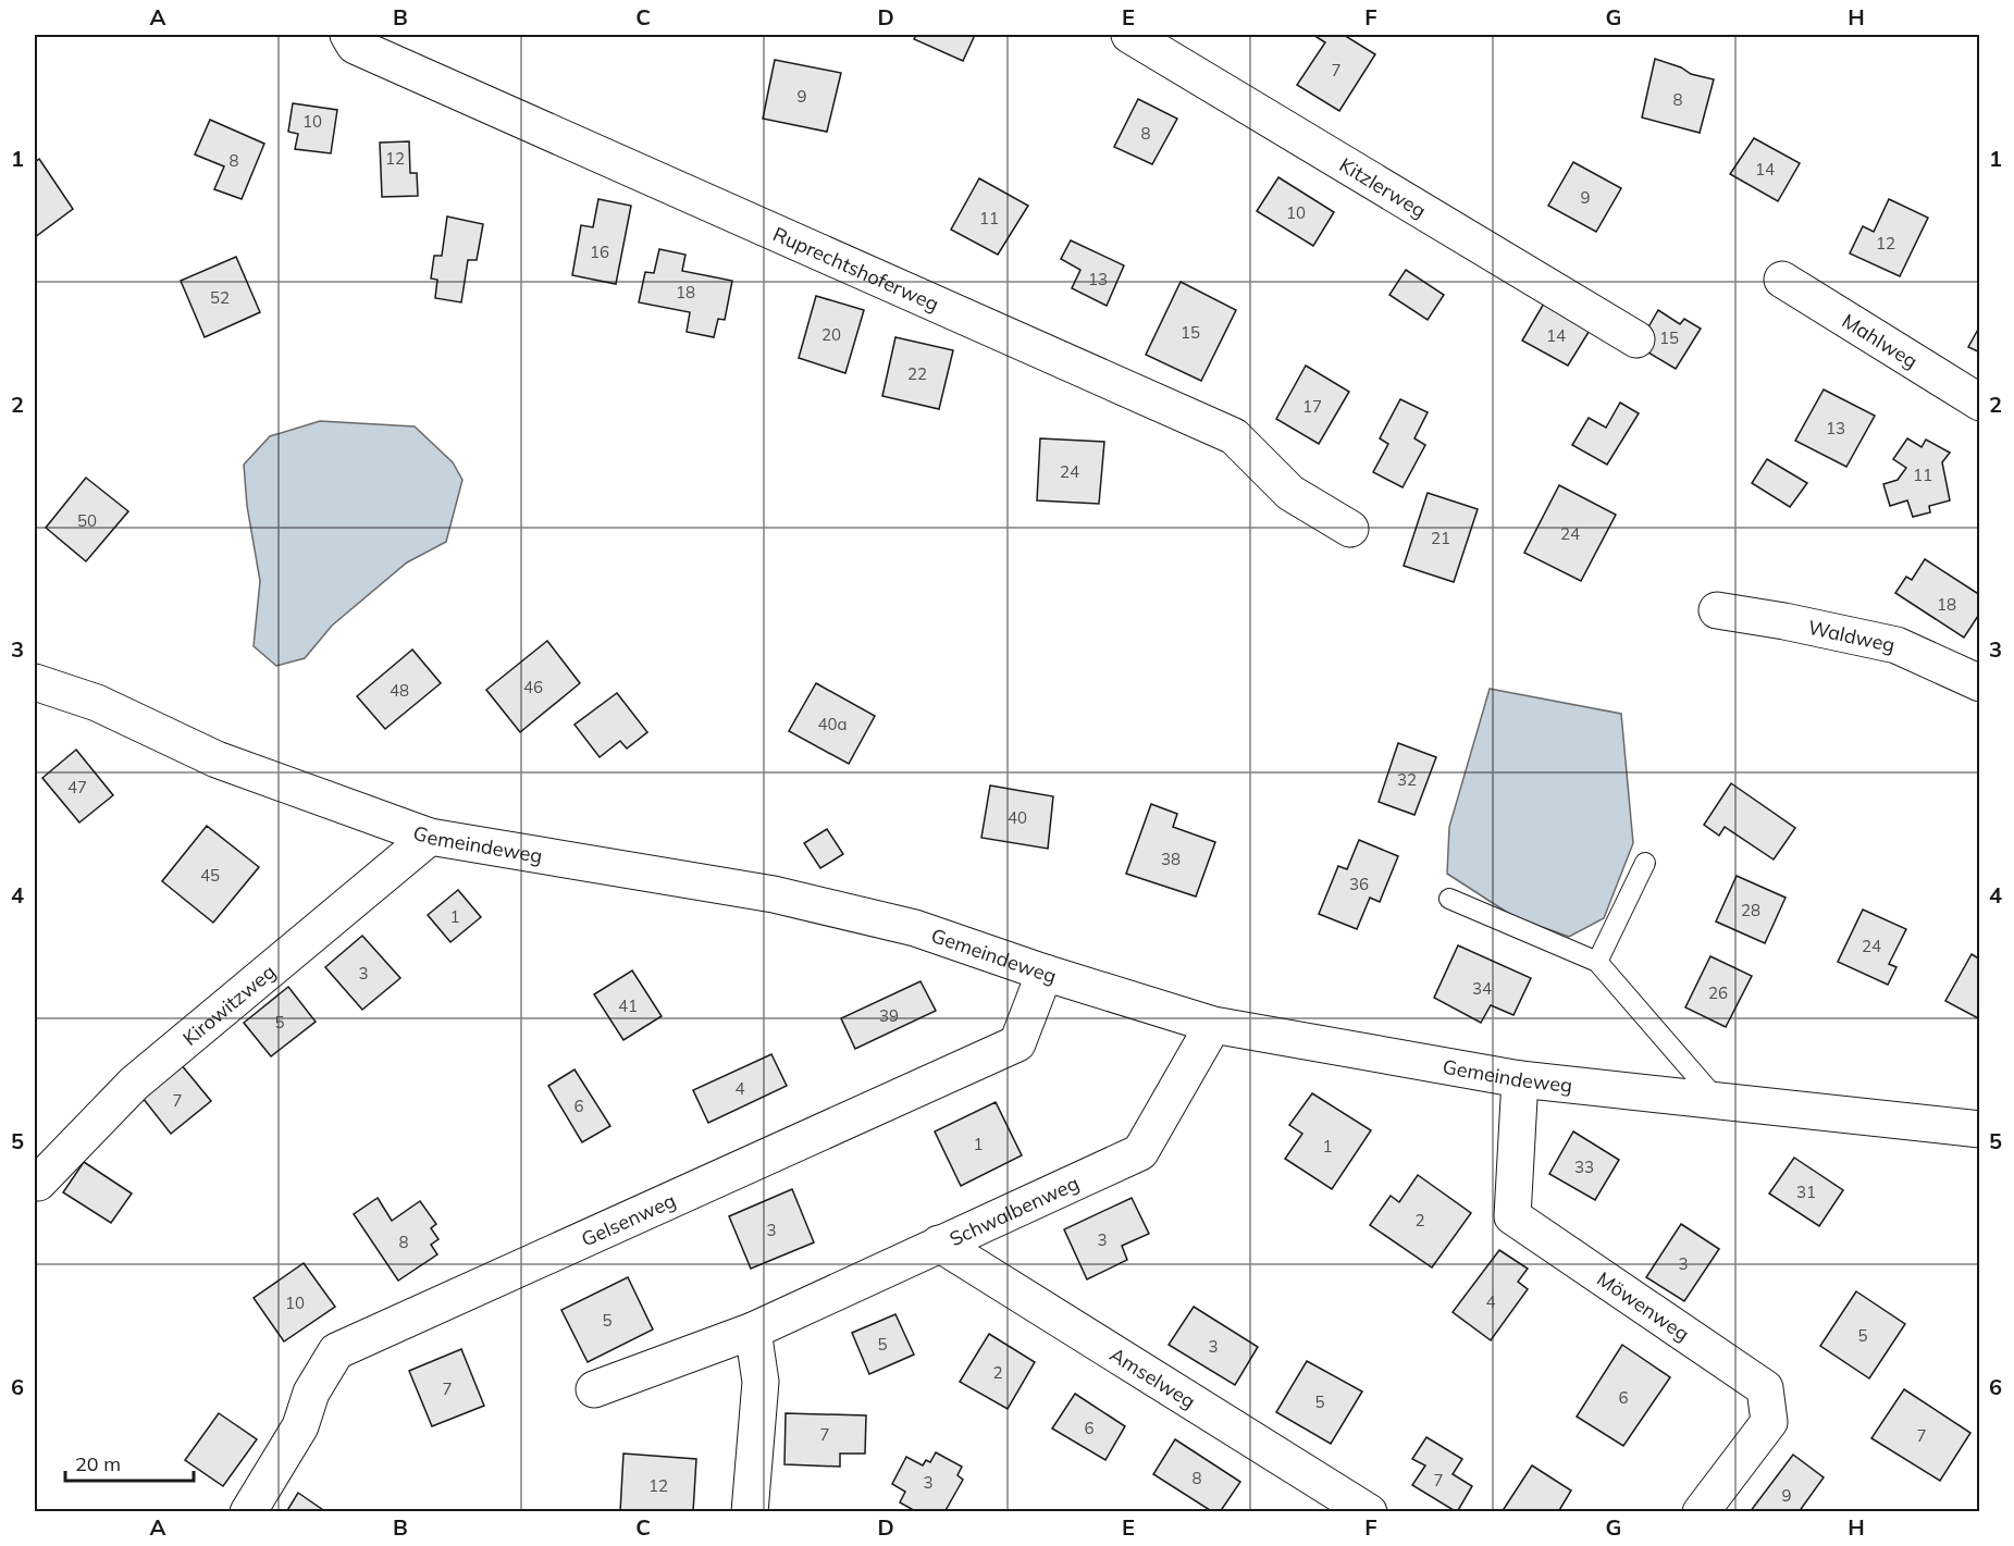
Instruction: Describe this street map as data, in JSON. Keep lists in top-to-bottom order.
{
  "streets": {
    "street": [
      "Kitzlerweg",
      "Ruprechtshoferweg",
      "Mahlweg",
      "Waldweg",
      "Gemeindeweg",
      "Kirowitzweg",
      "Schwalbenweg",
      "Gelsenweg",
      "Möwenweg",
      "Amselweg"
    ]
  },
  "crossings": [
    ["Gemeindeweg", "Kirowitzweg"],
    ["Gemeindeweg", "Schwalbenweg"],
    ["Gemeindeweg", "Gelsenweg"],
    ["Gemeindeweg", "Möwenweg"],
    ["Schwalbenweg", "Amselweg"]
  ],
  "house_numbers": [
    "7",
    "9",
    "8",
    "10",
    "8",
    "12",
    "8",
    "14",
    "9",
    "10",
    "11",
    "12",
    "16",
    "13",
    "18",
    "52",
    "15",
    "20",
    "14",
    "15",
    "22",
    "17",
    "13",
    "24",
    "11",
    "50",
    "24",
    "21",
    "18",
    "46",
    "48",
    "40a",
    "32",
    "47",
    "40",
    "38",
    "45",
    "36",
    "28",
    "1",
    "24",
    "3",
    "34",
    "26",
    "41",
    "39",
    "5",
    "4",
    "7",
    "6",
    "1",
    "1",
    "33",
    "31",
    "2",
    "3",
    "3",
    "8",
    "3",
    "4",
    "10",
    "5",
    "5",
    "5",
    "3",
    "2",
    "7",
    "6",
    "5",
    "6",
    "7",
    "7",
    "8",
    "7",
    "3",
    "12",
    "9"
  ],
  "scale_bar": "20 m",
  "grid": {
    "columns": [
      "A",
      "B",
      "C",
      "D",
      "E",
      "F",
      "G",
      "H"
    ],
    "rows": [
      "1",
      "2",
      "3",
      "4",
      "5",
      "6"
    ]
  }
}
